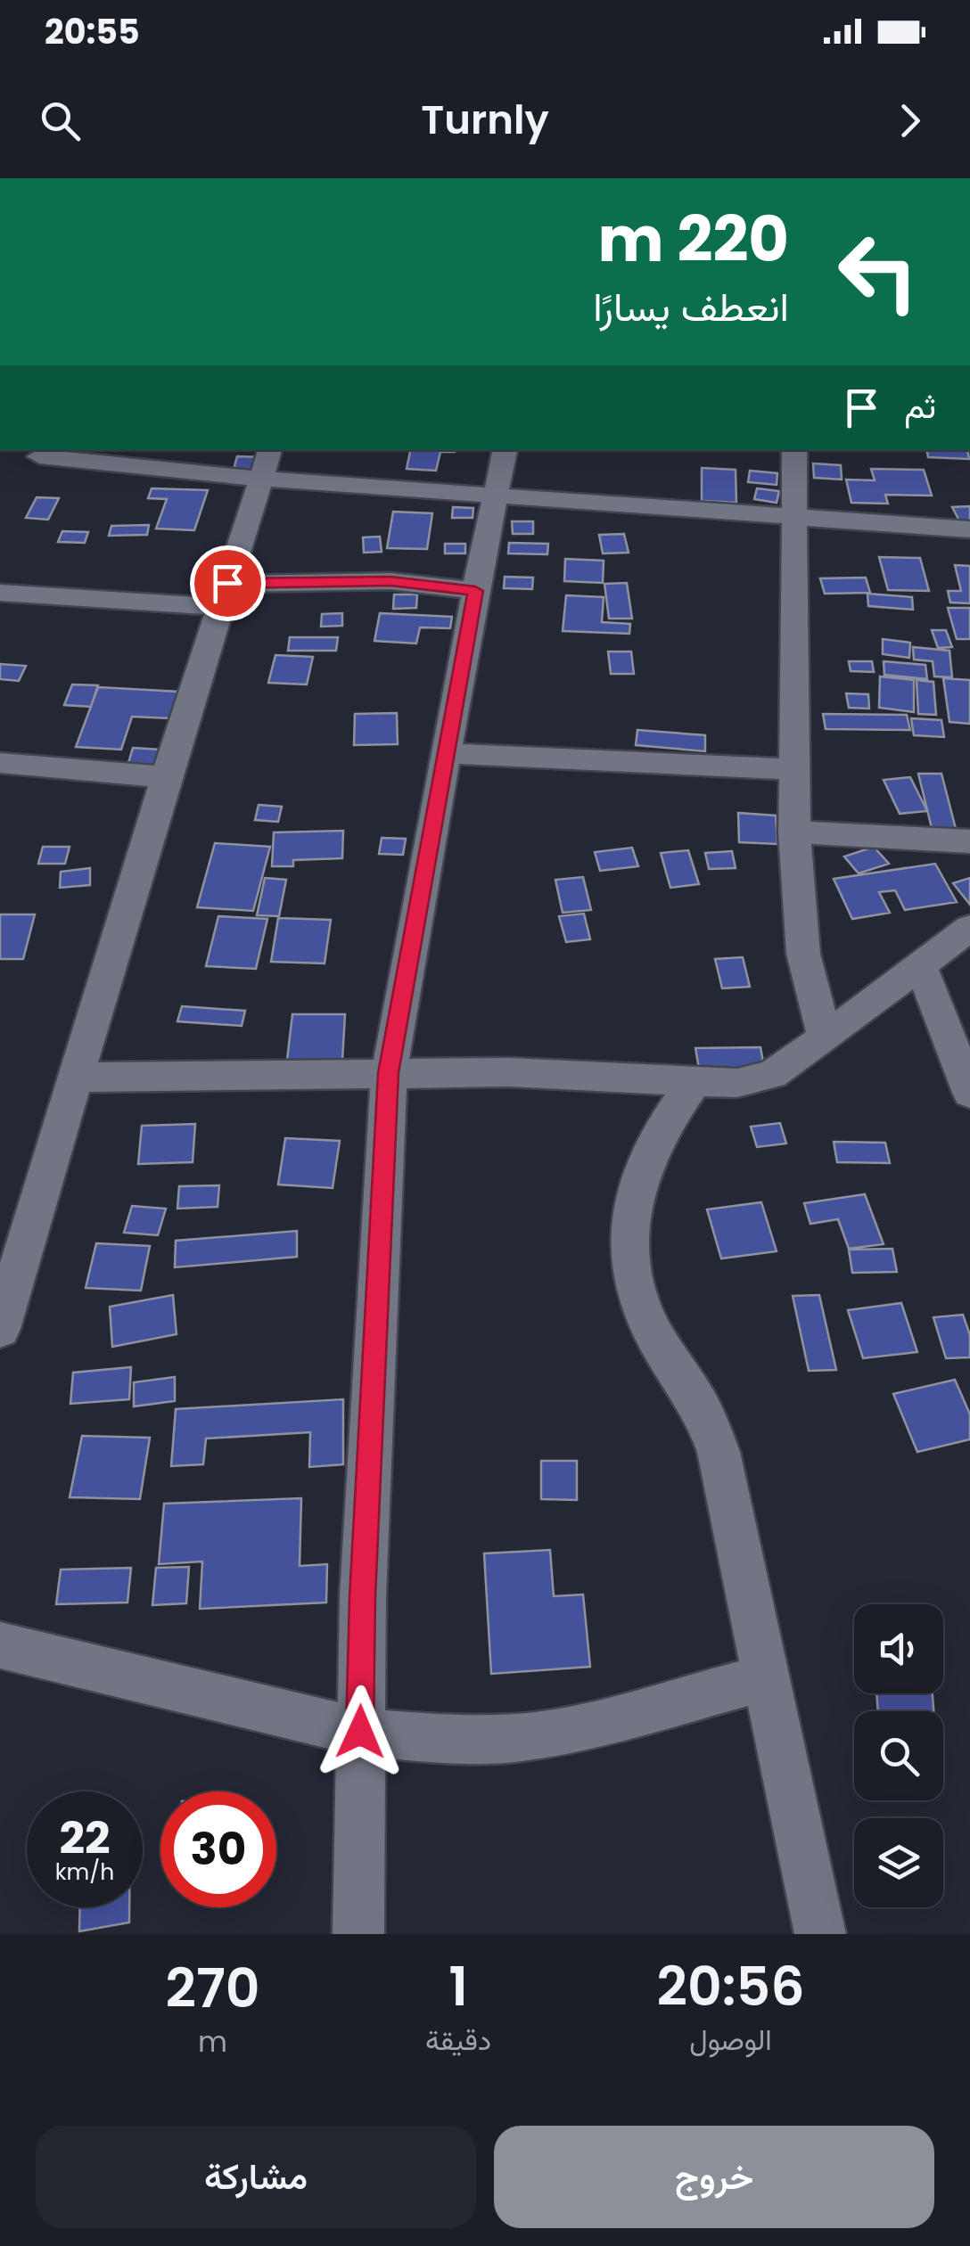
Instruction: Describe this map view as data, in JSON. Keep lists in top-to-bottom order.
{
  "page": {
    "status": "20:55",
    "header": "Turnly",
    "turn": ["220 m", "انعطف يسارًا"],
    "then": "ثم",
    "speed": "22 km/h",
    "limit": "30",
    "eta": [
      "20:56",
      "الوصول",
      "1",
      "دقيقة",
      "270",
      "m"
    ],
    "buttons": ["خروج", "مشاركة"]
  }
}
